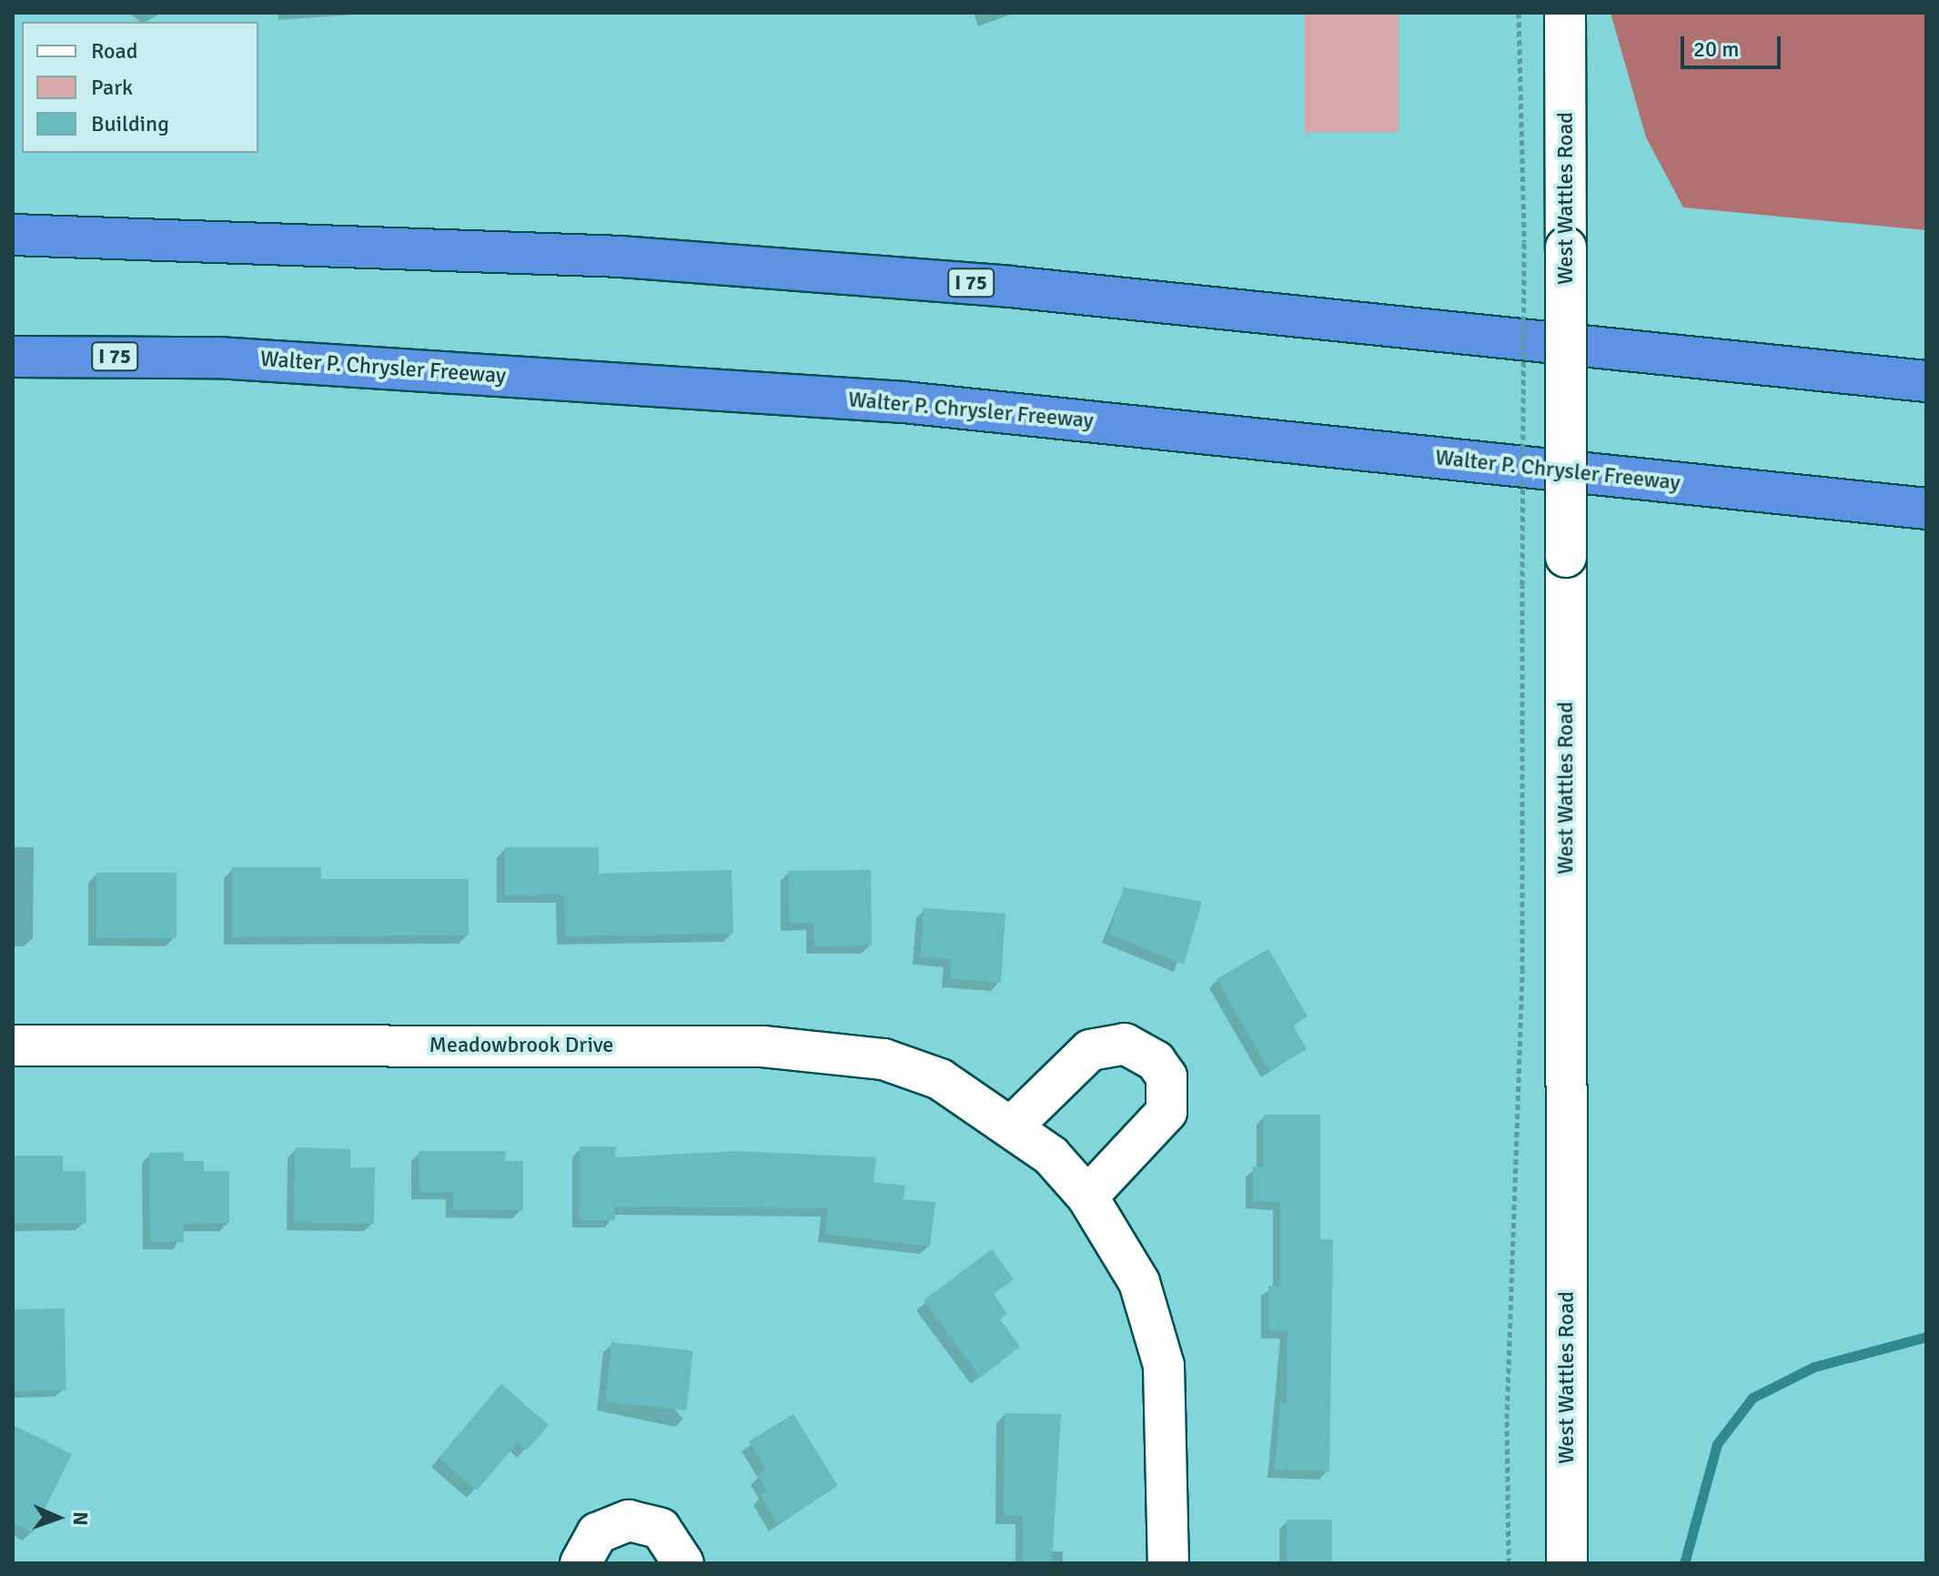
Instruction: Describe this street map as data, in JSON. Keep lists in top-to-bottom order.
{
  "streets": {
    "highway": ["I 75", "Walter P. Chrysler Freeway"],
    "street": ["West Wattles Road", "Meadowbrook Drive"]
  },
  "legend": ["Road", "Park", "Building"],
  "scale_bar": "20 m",
  "north": "right"
}
